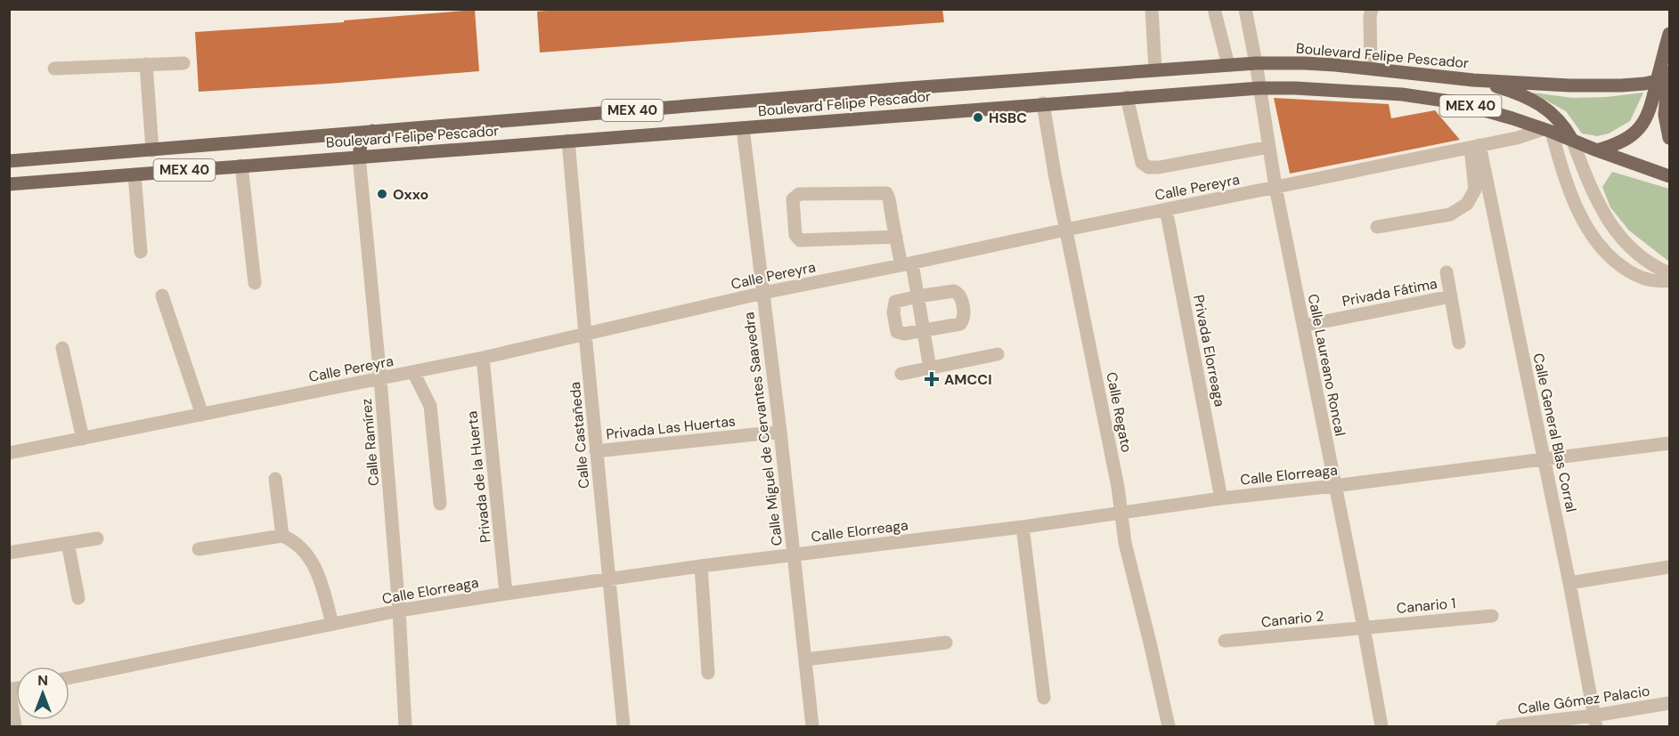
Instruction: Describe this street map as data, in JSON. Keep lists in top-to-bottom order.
{
  "streets": {
    "main road": ["Boulevard Felipe Pescador", "MEX 40"],
    "street": [
      "Calle Pereyra",
      "Privada Fátima",
      "Privada Elorreaga",
      "Calle Laureano Roncal",
      "Calle Regato",
      "Privada Las Huertas",
      "Calle Miguel de Cervantes Saavedra",
      "Calle General Blas Corral",
      "Calle Castañeda",
      "Calle Ramírez",
      "Calle Elorreaga",
      "Privada de la Huerta",
      "Canario 1",
      "Canario 2",
      "Calle Gómez Palacio"
    ]
  },
  "crossings": [
    ["Boulevard Felipe Pescador", "Calle Pereyra"],
    ["Boulevard Felipe Pescador", "Calle Laureano Roncal"],
    ["Boulevard Felipe Pescador", "Calle Regato"],
    ["Boulevard Felipe Pescador", "Calle Miguel de Cervantes Saavedra"],
    ["Boulevard Felipe Pescador", "Calle Castañeda"],
    ["Boulevard Felipe Pescador", "Calle Ramírez"],
    ["Calle Pereyra", "Privada Elorreaga"],
    ["Calle Pereyra", "Calle Laureano Roncal"],
    ["Calle Pereyra", "Calle Regato"],
    ["Calle Pereyra", "Calle Miguel de Cervantes Saavedra"],
    ["Calle Pereyra", "Calle General Blas Corral"],
    ["Calle Pereyra", "Calle Castañeda"],
    ["Calle Pereyra", "Calle Ramírez"],
    ["Calle Pereyra", "Privada de la Huerta"],
    ["Privada Fátima", "Calle Laureano Roncal"],
    ["Privada Elorreaga", "Calle Elorreaga"],
    ["Calle Laureano Roncal", "Calle Elorreaga"],
    ["Calle Laureano Roncal", "Canario 1"],
    ["Calle Laureano Roncal", "Canario 2"],
    ["Calle Regato", "Calle Elorreaga"],
    ["Privada Las Huertas", "Calle Miguel de Cervantes Saavedra"],
    ["Privada Las Huertas", "Calle Castañeda"],
    ["Calle Miguel de Cervantes Saavedra", "Calle Elorreaga"],
    ["Calle General Blas Corral", "Calle Elorreaga"],
    ["Calle General Blas Corral", "Calle Gómez Palacio"],
    ["Calle Castañeda", "Calle Elorreaga"],
    ["Calle Ramírez", "Calle Elorreaga"],
    ["Calle Elorreaga", "Privada de la Huerta"],
    ["Canario 1", "Canario 2"]
  ],
  "places": {
    "other": ["HSBC", "Oxxo"],
    "health": ["AMCCI"]
  },
  "north": "top"
}
